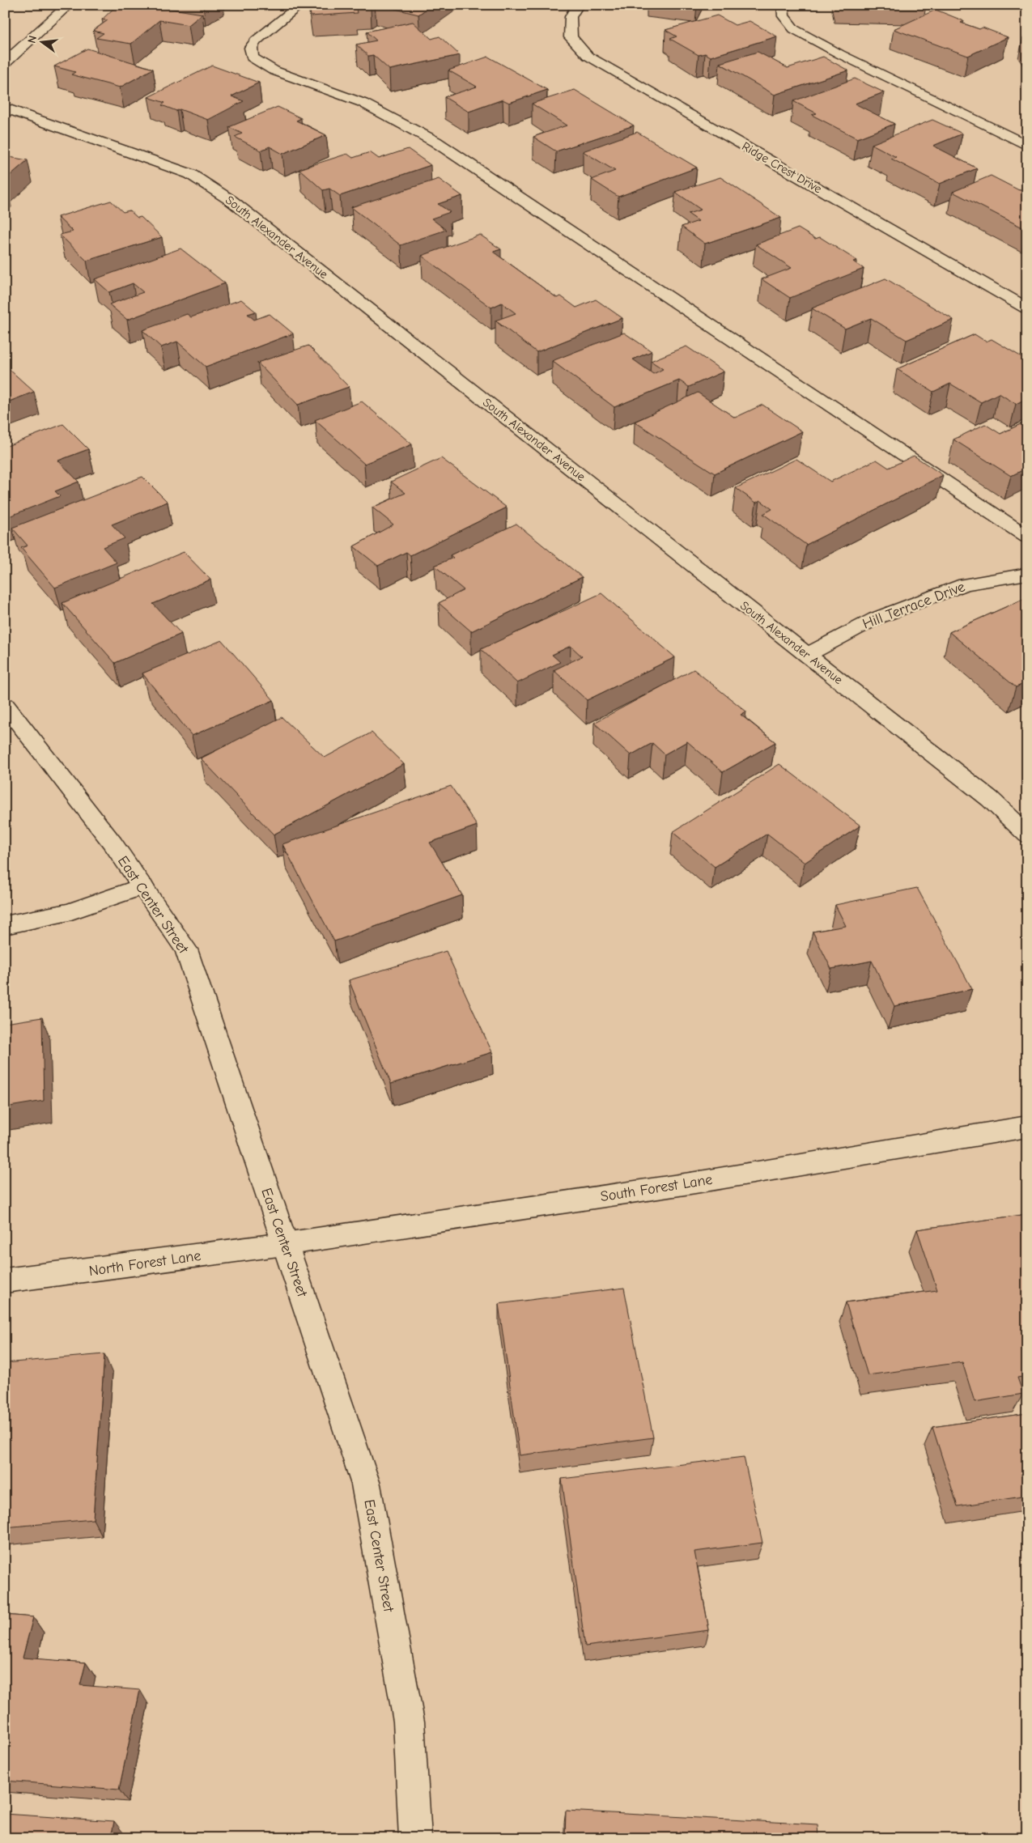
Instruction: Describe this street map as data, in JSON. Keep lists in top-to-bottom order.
{
  "streets": {
    "street": [
      "Ridge Crest Drive",
      "South Alexander Avenue",
      "Hill Terrace Drive",
      "East Center Street",
      "South Forest Lane",
      "North Forest Lane"
    ]
  },
  "crossings": [
    ["South Alexander Avenue", "Hill Terrace Drive"],
    ["East Center Street", "South Forest Lane"],
    ["East Center Street", "North Forest Lane"],
    ["South Forest Lane", "North Forest Lane"]
  ],
  "north": "left"
}
